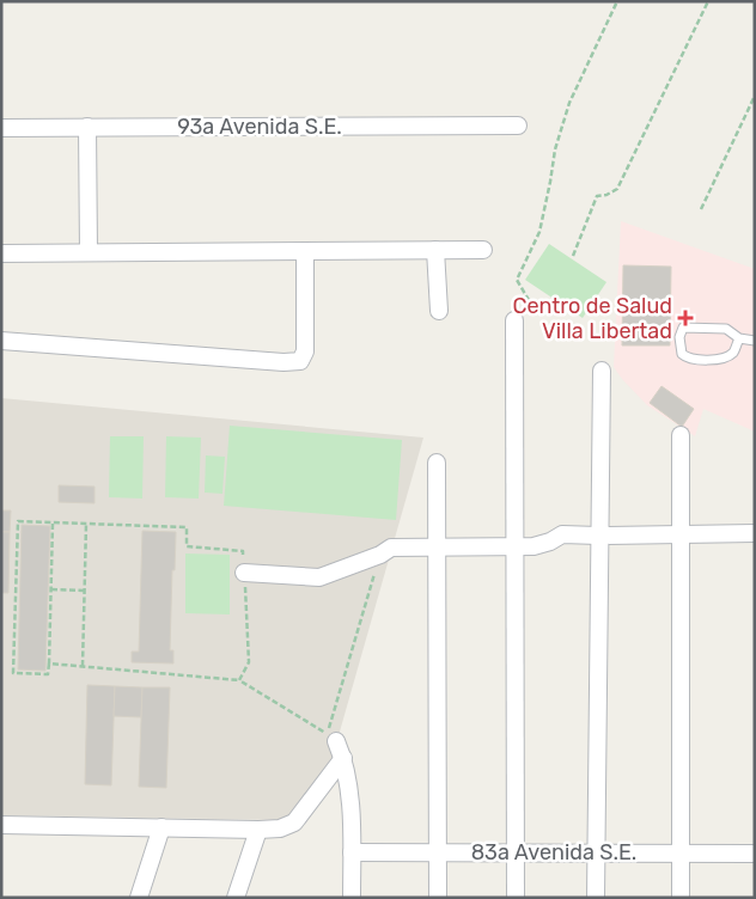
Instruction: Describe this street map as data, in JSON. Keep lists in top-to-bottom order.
{
  "streets": {
    "street": ["93a Avenida S.E.", "83a Avenida S.E."]
  },
  "places": {
    "health": ["Centro de Salud Villa Libertad"]
  }
}
